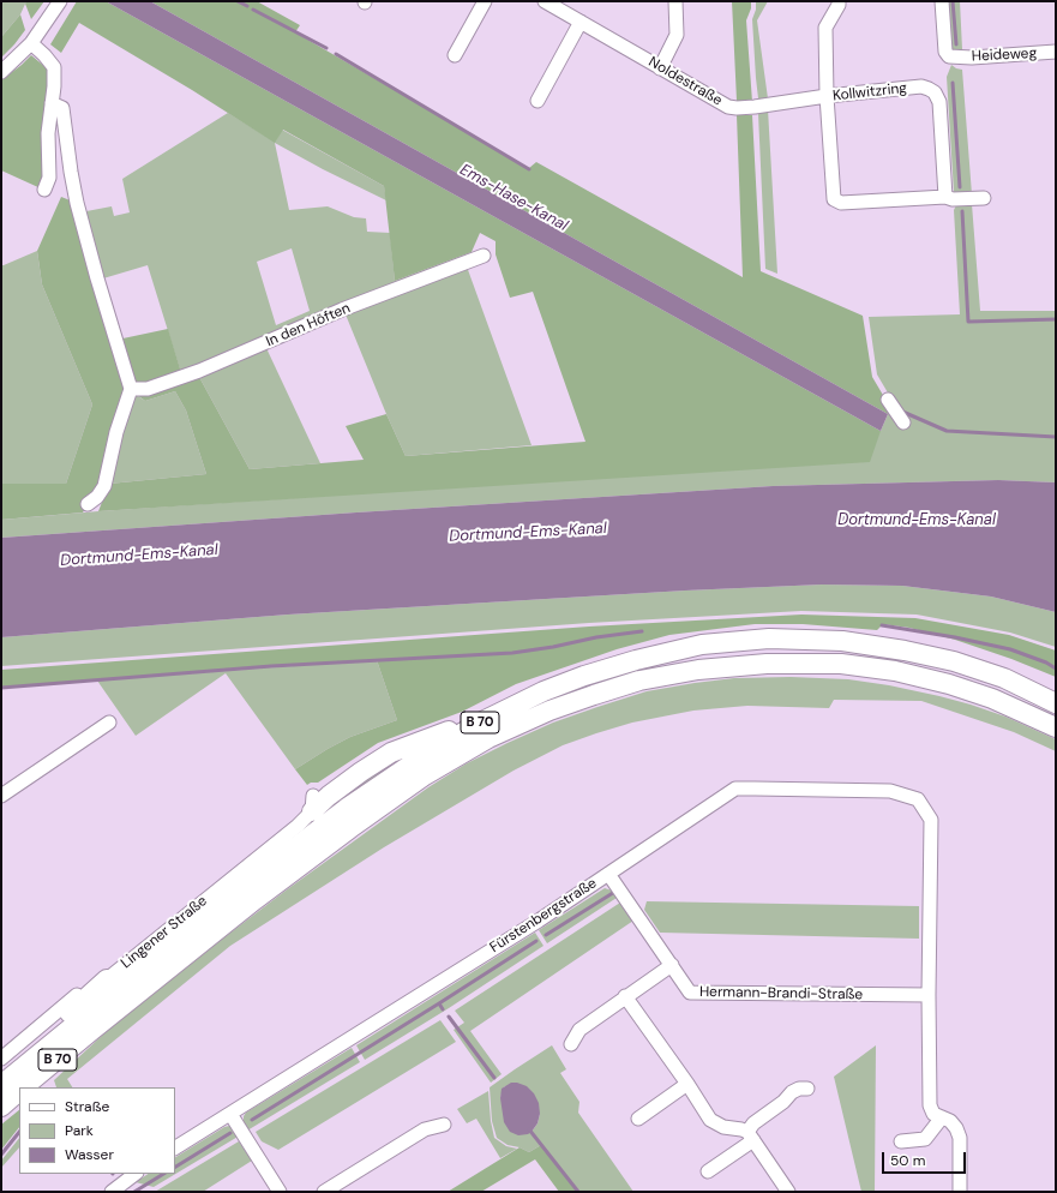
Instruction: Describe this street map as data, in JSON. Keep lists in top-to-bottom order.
{
  "streets": {
    "highway": ["B 70"],
    "street": [
      "Heideweg",
      "Noldestraße",
      "Kollwitzring",
      "In den Höften",
      "Fürstenbergstraße",
      "Lingener Straße",
      "Hermann-Brandi-Straße"
    ]
  },
  "crossings": [
    ["Noldestraße", "Kollwitzring"],
    ["Fürstenbergstraße", "Hermann-Brandi-Straße"]
  ],
  "water": ["Ems-Hase-Kanal", "Dortmund-Ems-Kanal"],
  "legend": ["Straße", "Park", "Wasser"],
  "scale_bar": "50 m"
}
